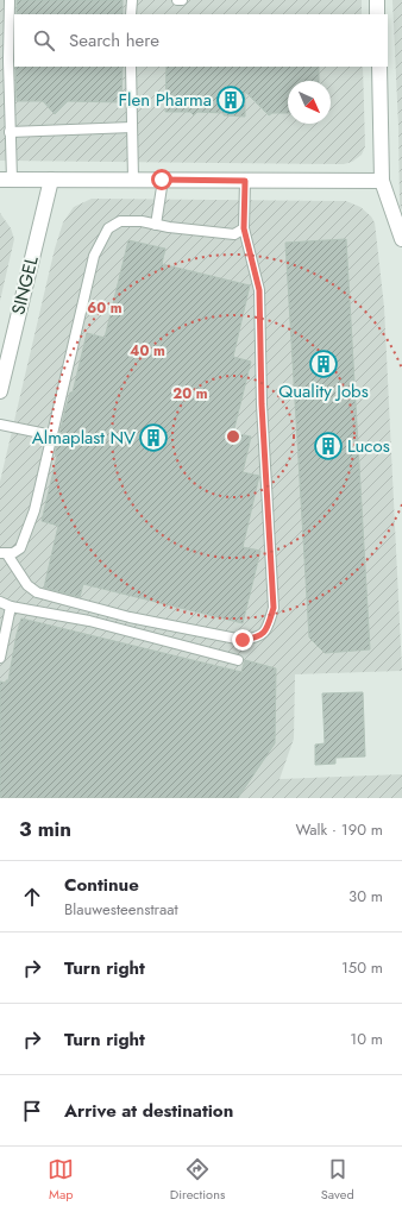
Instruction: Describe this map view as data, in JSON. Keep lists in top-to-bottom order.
{
  "streets": {
    "street": ["SINGEL"]
  },
  "places": {
    "building": [
      "Flen Pharma",
      "Quality Jobs",
      "Almaplast NV",
      "Lucos"
    ]
  },
  "north": "bottom right",
  "page": {
    "search": "Search here",
    "heading": ["3 min", "Walk · 190 m"],
    "list": [
      ["Continue", "Blauwesteenstraat", "30 m"],
      ["Turn right", "150 m"],
      ["Turn right", "10 m"],
      "Arrive at destination"
    ],
    "nav": ["Map", "Directions", "Saved"]
  },
  "rings": ["60 m", "40 m", "20 m"]
}
